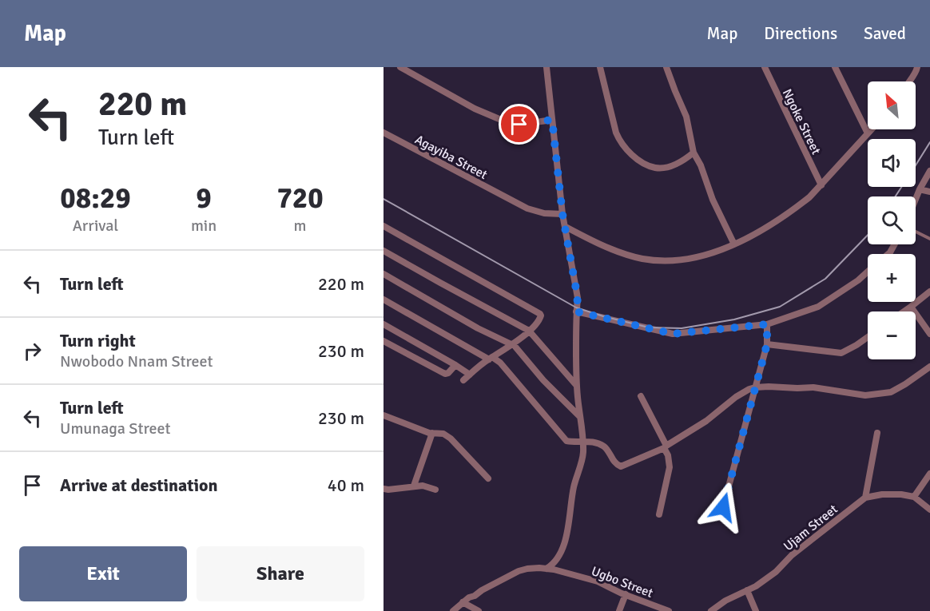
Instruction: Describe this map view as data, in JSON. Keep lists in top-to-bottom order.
{
  "streets": {
    "street": [
      "Ngoke Street",
      "Agayiba Street",
      "Ujam Street",
      "Ugbo Street"
    ]
  },
  "north": "top left",
  "page": {
    "header": "Map",
    "nav": ["Map", "Directions", "Saved"],
    "turn": ["220 m", "Turn left"],
    "map_buttons": ["+", "−"],
    "eta": [
      "08:29",
      "Arrival",
      "9",
      "min",
      "720",
      "m"
    ],
    "list": [
      {
        "name": "Turn left",
        "value": "220 m"
      },
      {
        "name": "Turn right",
        "note": "Nwobodo Nnam Street",
        "value": "230 m"
      },
      {
        "name": "Turn left",
        "note": "Umunaga Street",
        "value": "230 m"
      },
      {
        "name": "Arrive at destination",
        "value": "40 m"
      }
    ],
    "buttons": ["Exit", "Share"]
  }
}
